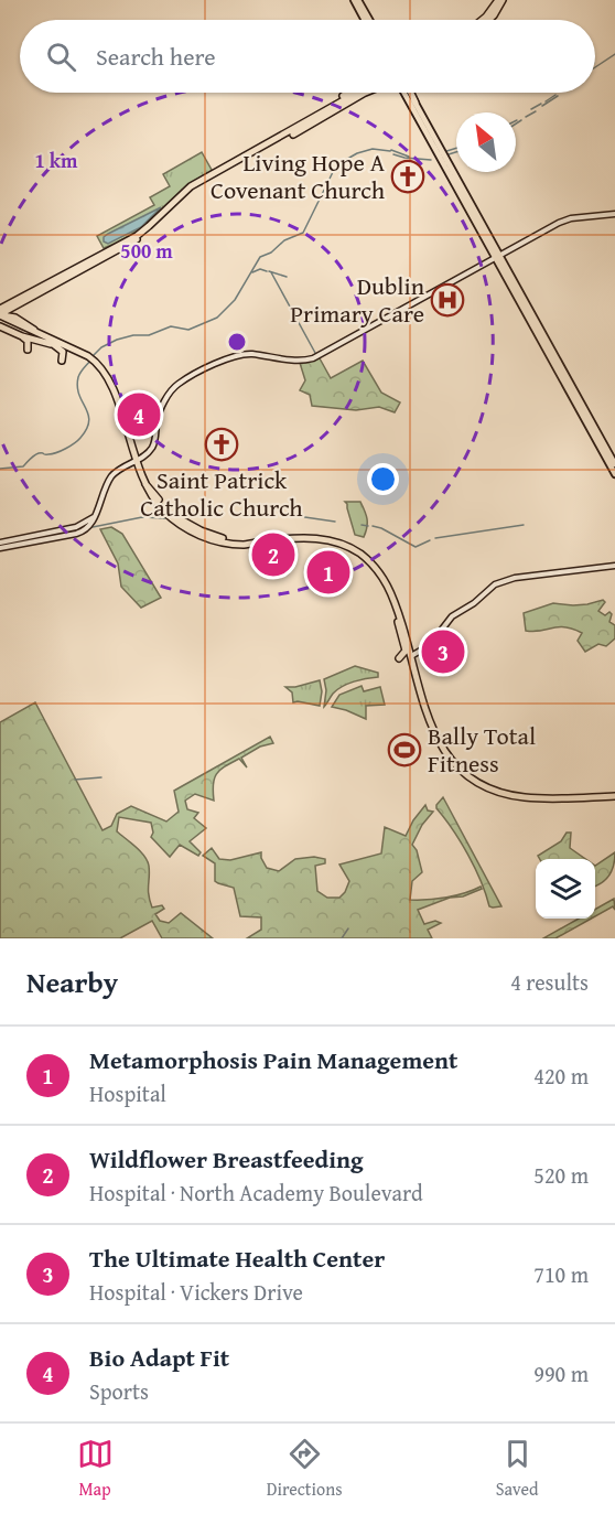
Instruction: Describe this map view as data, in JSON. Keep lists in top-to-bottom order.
{
  "places": {
    "church": ["Living Hope A Covenant Church", "Saint Patrick Catholic Church"],
    "hospital": ["Dublin Primary Care"],
    "sports": ["Bally Total Fitness"]
  },
  "north": "top left",
  "page": {
    "search": "Search here",
    "pins": [
      "4",
      "2",
      "1",
      "3"
    ],
    "heading": ["Nearby", "4 results"],
    "list": [
      {
        "mark": "1",
        "name": "Metamorphosis Pain Management",
        "note": "Hospital",
        "value": "420 m"
      },
      {
        "mark": "2",
        "name": "Wildflower Breastfeeding",
        "note": "Hospital · North Academy Boulevard",
        "value": "520 m"
      },
      {
        "mark": "3",
        "name": "The Ultimate Health Center",
        "note": "Hospital · Vickers Drive",
        "value": "710 m"
      },
      {
        "mark": "4",
        "name": "Bio Adapt Fit",
        "note": "Sports",
        "value": "990 m"
      }
    ],
    "nav": ["Map", "Directions", "Saved"]
  },
  "rings": ["1 km", "500 m"]
}
